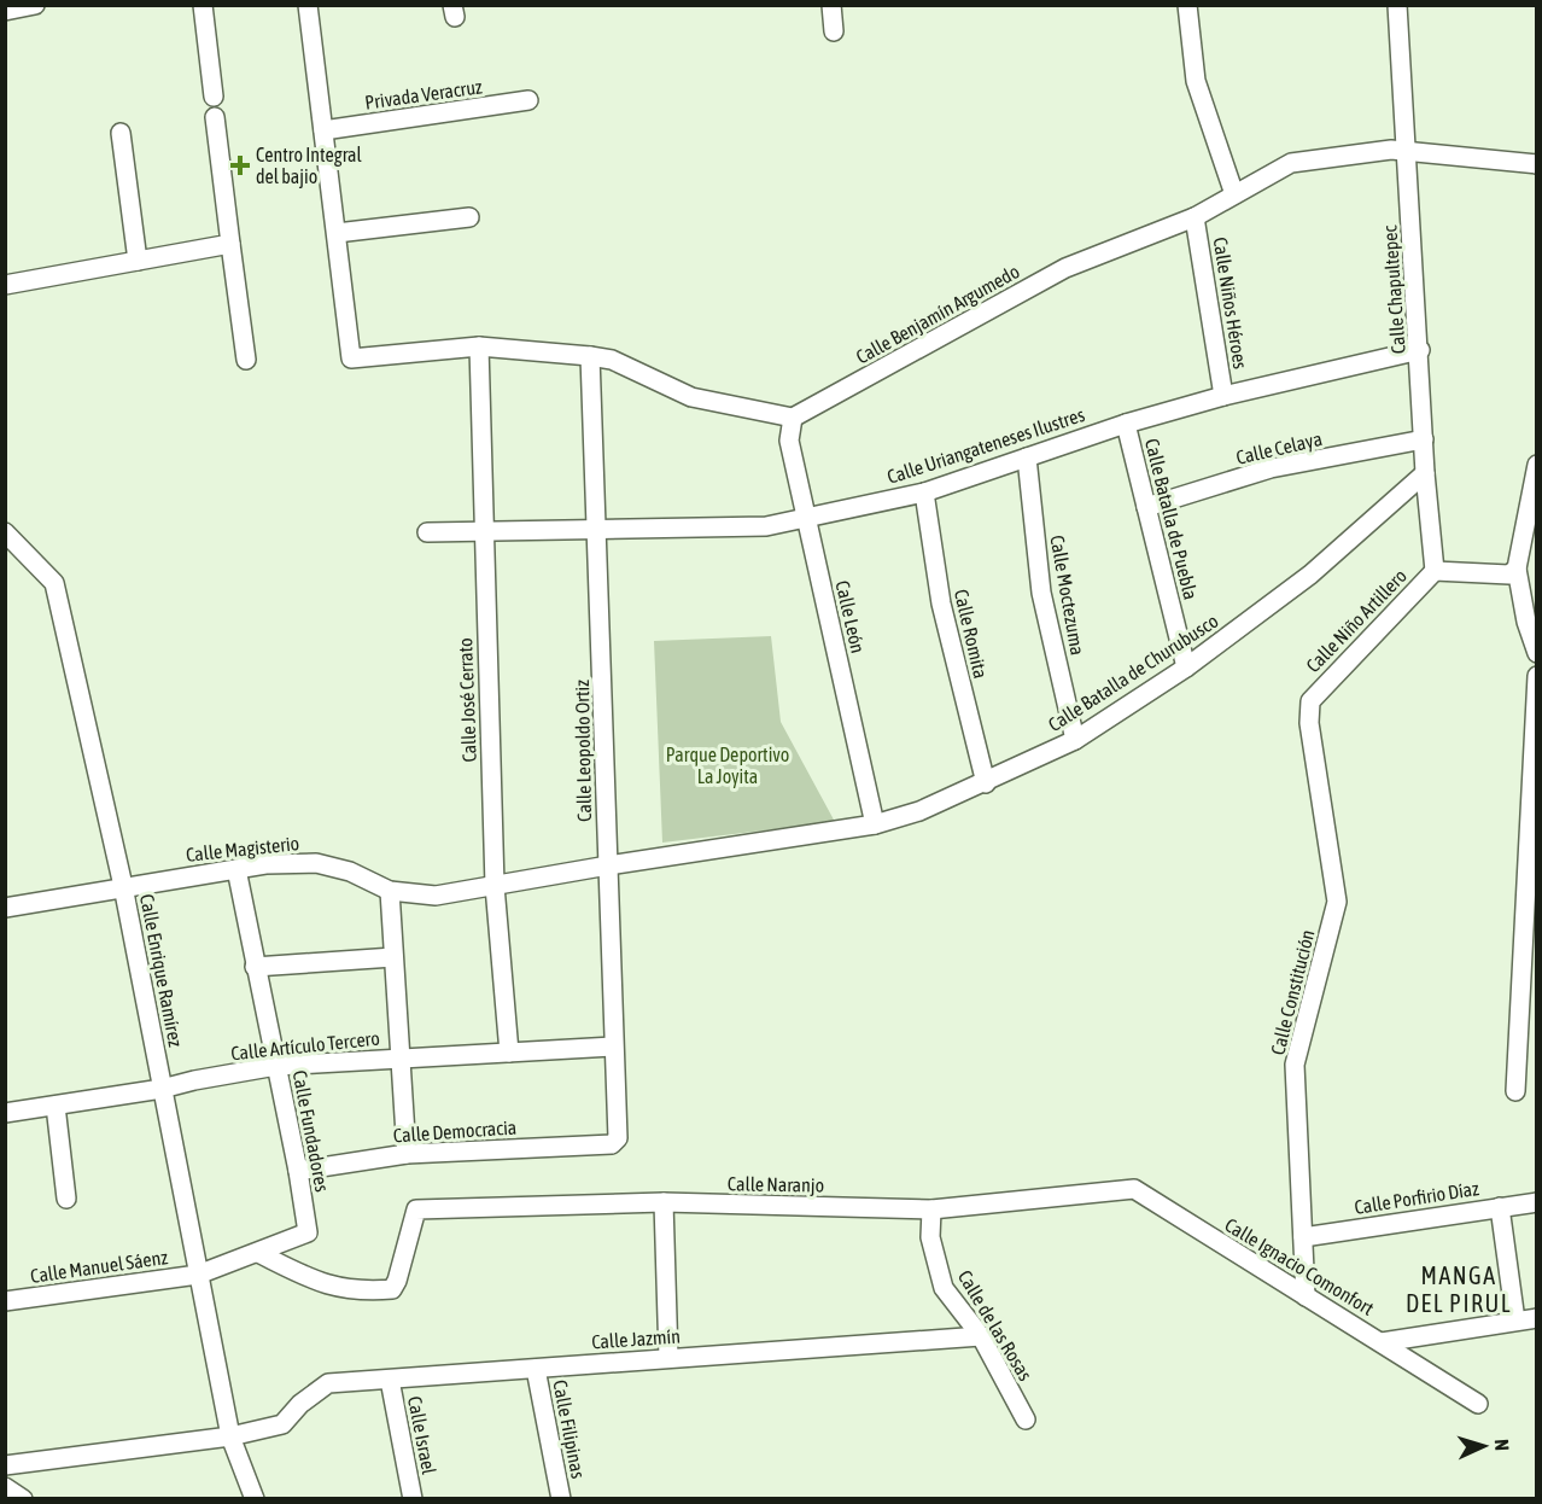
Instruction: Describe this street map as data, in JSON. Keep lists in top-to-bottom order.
{
  "streets": {
    "street": [
      "Privada Veracruz",
      "Calle Chapultepec",
      "Calle Niños Héroes",
      "Calle Benjamín Argumedo",
      "Calle Uriangateneses Ilustres",
      "Calle Celaya",
      "Calle Batalla de Puebla",
      "Calle Moctezuma",
      "Calle León",
      "Calle Niño Artillero",
      "Calle Romita",
      "Calle Batalla de Churubusco",
      "Calle José Cerrato",
      "Calle Leopoldo Ortiz",
      "Calle Magisterio",
      "Calle Enrique Ramírez",
      "Calle Constitución",
      "Calle Artículo Tercero",
      "Calle Fundadores",
      "Calle Democracia",
      "Calle Naranjo",
      "Calle Porfirio Díaz",
      "Calle Manuel Sáenz",
      "Calle Ignacio Comonfort",
      "Calle de las Rosas",
      "Calle Jazmín",
      "Calle Filipinas",
      "Calle Israel"
    ]
  },
  "crossings": [
    ["Calle Chapultepec", "Calle Benjamín Argumedo"],
    ["Calle Chapultepec", "Calle Uriangateneses Ilustres"],
    ["Calle Chapultepec", "Calle Celaya"],
    ["Calle Chapultepec", "Calle Niño Artillero"],
    ["Calle Chapultepec", "Calle Batalla de Churubusco"],
    ["Calle Niños Héroes", "Calle Benjamín Argumedo"],
    ["Calle Niños Héroes", "Calle Uriangateneses Ilustres"],
    ["Calle Benjamín Argumedo", "Calle León"],
    ["Calle Uriangateneses Ilustres", "Calle Batalla de Puebla"],
    ["Calle Uriangateneses Ilustres", "Calle Moctezuma"],
    ["Calle Uriangateneses Ilustres", "Calle León"],
    ["Calle Uriangateneses Ilustres", "Calle Romita"],
    ["Calle Uriangateneses Ilustres", "Calle José Cerrato"],
    ["Calle Uriangateneses Ilustres", "Calle Leopoldo Ortiz"],
    ["Calle Celaya", "Calle Batalla de Puebla"],
    ["Calle Batalla de Puebla", "Calle Batalla de Churubusco"],
    ["Calle Moctezuma", "Calle Batalla de Churubusco"],
    ["Calle León", "Calle Batalla de Churubusco"],
    ["Calle Niño Artillero", "Calle Constitución"],
    ["Calle Romita", "Calle Batalla de Churubusco"],
    ["Calle Batalla de Churubusco", "Calle Leopoldo Ortiz"],
    ["Calle Batalla de Churubusco", "Calle Magisterio"],
    ["Calle José Cerrato", "Calle Magisterio"],
    ["Calle José Cerrato", "Calle Artículo Tercero"],
    ["Calle Leopoldo Ortiz", "Calle Magisterio"],
    ["Calle Leopoldo Ortiz", "Calle Artículo Tercero"],
    ["Calle Leopoldo Ortiz", "Calle Democracia"],
    ["Calle Magisterio", "Calle Enrique Ramírez"],
    ["Calle Magisterio", "Calle Fundadores"],
    ["Calle Enrique Ramírez", "Calle Artículo Tercero"],
    ["Calle Enrique Ramírez", "Calle Manuel Sáenz"],
    ["Calle Enrique Ramírez", "Calle Jazmín"],
    ["Calle Constitución", "Calle Porfirio Díaz"],
    ["Calle Constitución", "Calle Ignacio Comonfort"],
    ["Calle Artículo Tercero", "Calle Fundadores"],
    ["Calle Fundadores", "Calle Democracia"],
    ["Calle Fundadores", "Calle Naranjo"],
    ["Calle Naranjo", "Calle Ignacio Comonfort"],
    ["Calle Naranjo", "Calle de las Rosas"],
    ["Calle de las Rosas", "Calle Jazmín"],
    ["Calle Jazmín", "Calle Filipinas"],
    ["Calle Jazmín", "Calle Israel"]
  ],
  "districts": ["MANGA DEL PIRUL"],
  "parks": ["Parque Deportivo La Joyita"],
  "places": {
    "health": ["Centro Integral del bajio"]
  },
  "north": "right"
}
